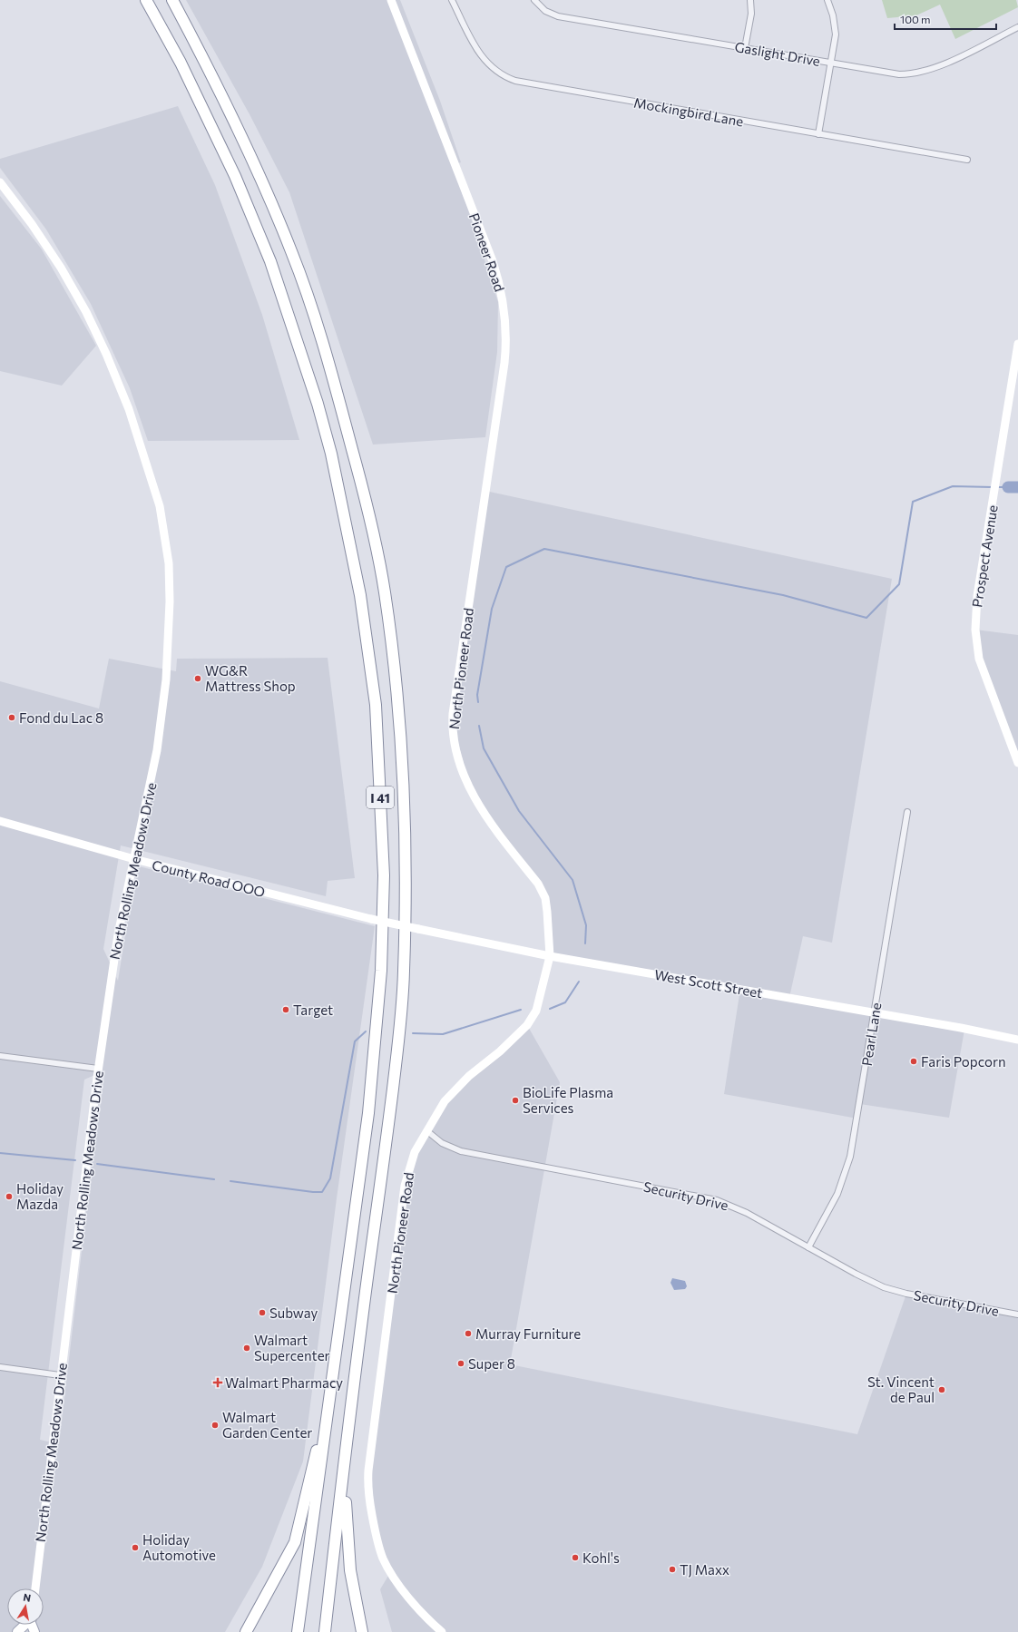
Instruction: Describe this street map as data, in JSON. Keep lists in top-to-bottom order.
{
  "streets": {
    "highway": ["I 41"],
    "main road": [
      "Pioneer Road",
      "Prospect Avenue",
      "North Pioneer Road",
      "North Rolling Meadows Drive",
      "County Road OOO",
      "West Scott Street"
    ],
    "street": [
      "Gaslight Drive",
      "Mockingbird Lane",
      "Pearl Lane",
      "Security Drive"
    ]
  },
  "crossings": [
    ["Pioneer Road", "North Pioneer Road"],
    ["North Pioneer Road", "West Scott Street"],
    ["North Pioneer Road", "Security Drive"],
    ["North Rolling Meadows Drive", "County Road OOO"],
    ["County Road OOO", "West Scott Street"],
    ["West Scott Street", "Pearl Lane"],
    ["Pearl Lane", "Security Drive"]
  ],
  "places": {
    "other": [
      "WG&R Mattress Shop",
      "Fond du Lac 8",
      "Target",
      "Faris Popcorn",
      "BioLife Plasma Services",
      "Holiday Mazda",
      "Subway",
      "Murray Furniture",
      "Walmart Supercenter",
      "Super 8",
      "St. Vincent de Paul",
      "Walmart Garden Center",
      "Holiday Automotive",
      "Kohl's",
      "TJ Maxx"
    ],
    "health": ["Walmart Pharmacy"]
  },
  "scale_bar": "100 m",
  "north": "top"
}
